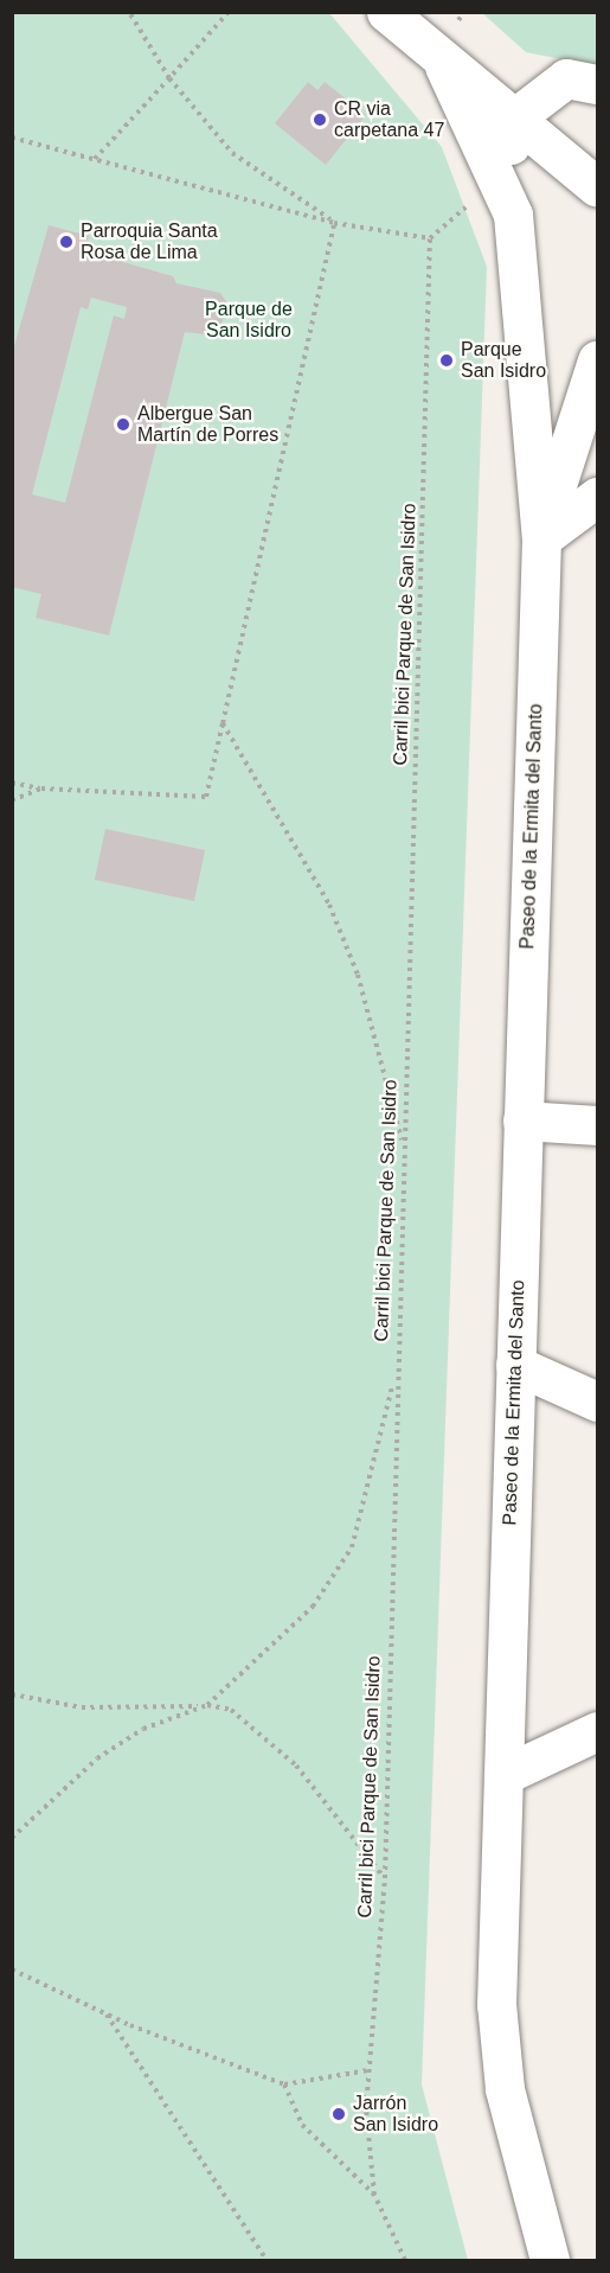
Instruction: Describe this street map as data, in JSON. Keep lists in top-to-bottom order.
{
  "streets": {
    "street": ["Paseo de la Ermita del Santo"],
    "path": ["Carril bici Parque de San Isidro"]
  },
  "parks": ["Parque de San Isidro"],
  "places": [
    "CR via carpetana 47",
    "Parroquia Santa Rosa de Lima",
    "Parque San Isidro",
    "Albergue San Martín de Porres",
    "Jarrón San Isidro"
  ]
}
